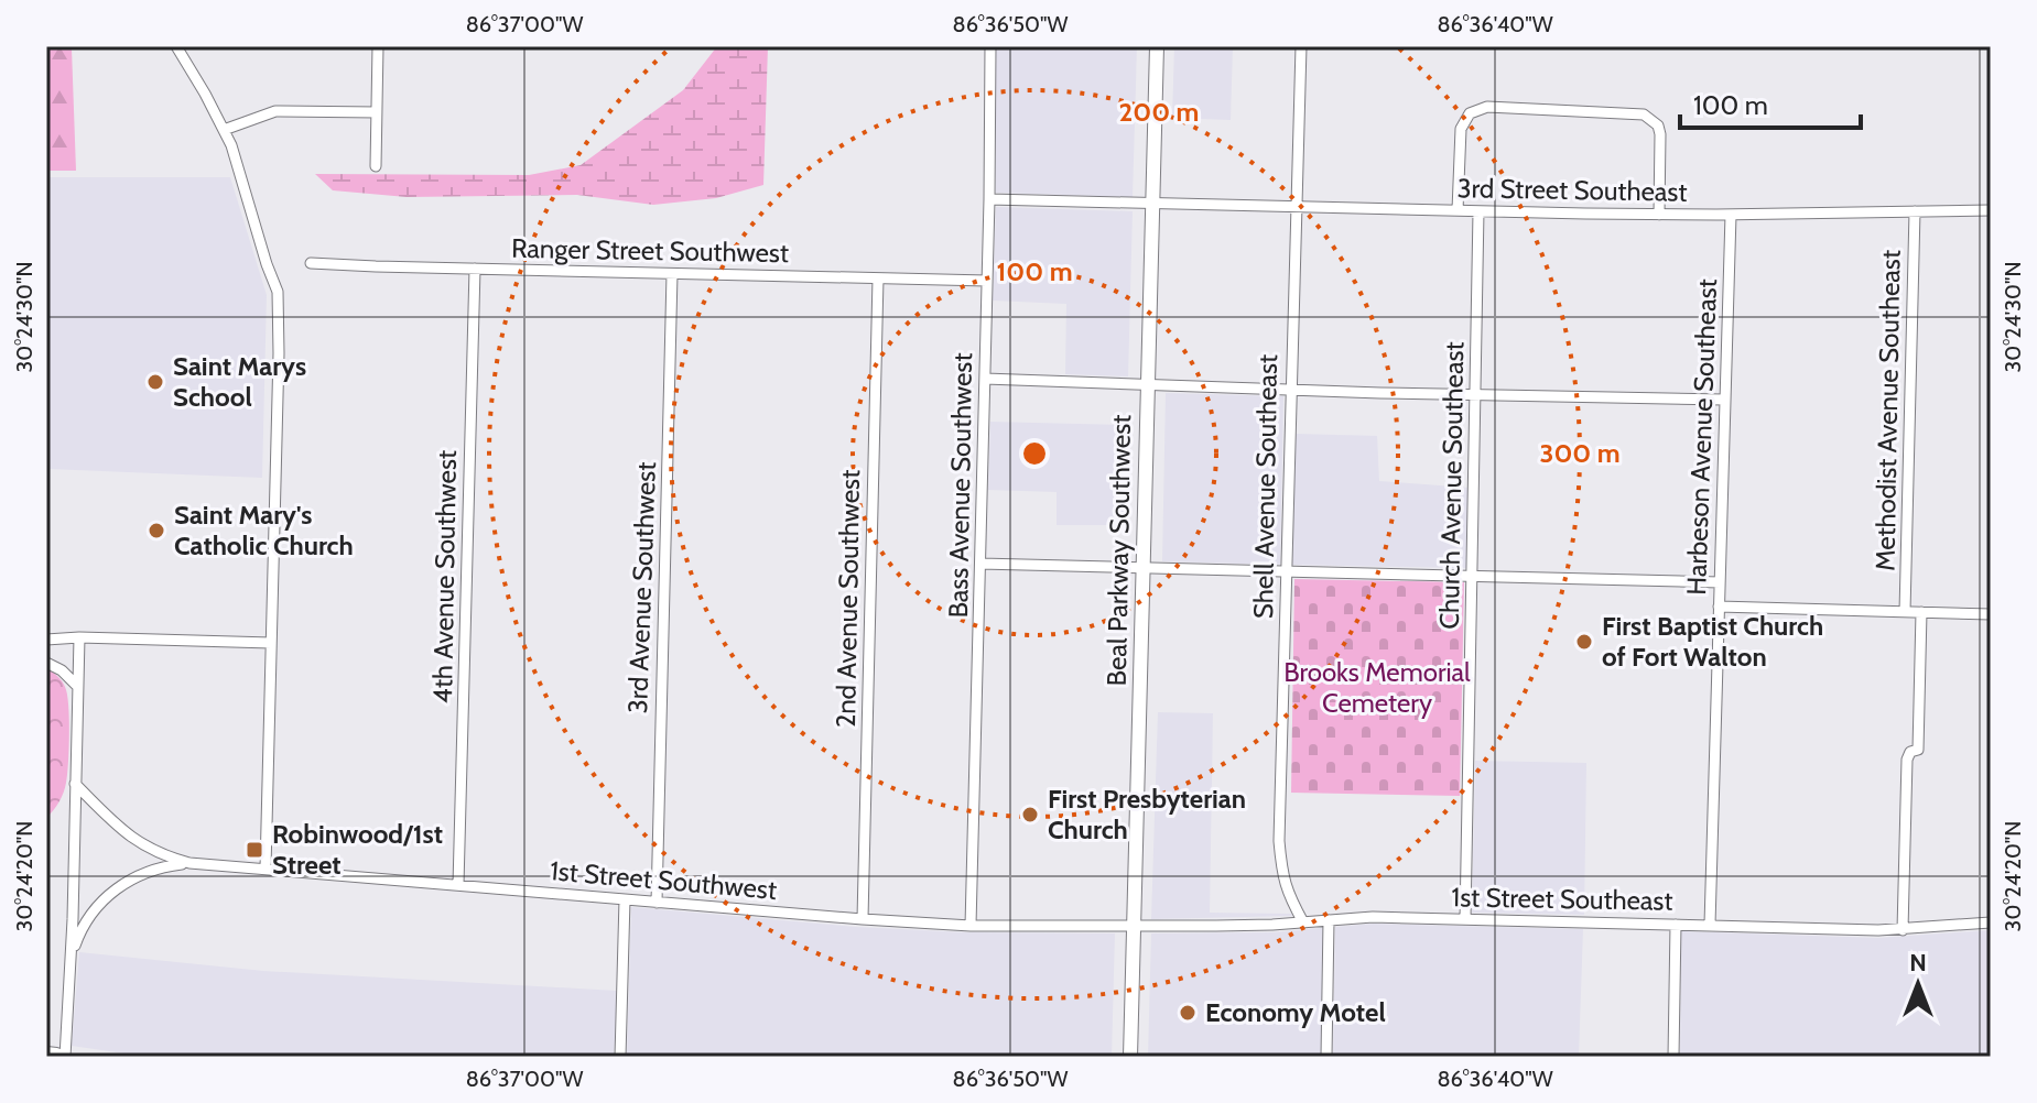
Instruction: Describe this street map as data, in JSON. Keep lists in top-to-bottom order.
{
  "streets": {
    "main road": ["Beal Parkway Southwest"],
    "street": [
      "3rd Street Southeast",
      "Ranger Street Southwest",
      "Methodist Avenue Southeast",
      "Harbeson Avenue Southeast",
      "Bass Avenue Southwest",
      "Church Avenue Southeast",
      "Shell Avenue Southeast",
      "4th Avenue Southwest",
      "3rd Avenue Southwest",
      "2nd Avenue Southwest",
      "1st Street Southwest",
      "1st Street Southeast"
    ]
  },
  "crossings": [
    ["3rd Street Southeast", "Methodist Avenue Southeast"],
    ["3rd Street Southeast", "Harbeson Avenue Southeast"],
    ["3rd Street Southeast", "Bass Avenue Southwest"],
    ["3rd Street Southeast", "Church Avenue Southeast"],
    ["3rd Street Southeast", "Shell Avenue Southeast"],
    ["3rd Street Southeast", "Beal Parkway Southwest"],
    ["Ranger Street Southwest", "Bass Avenue Southwest"],
    ["Ranger Street Southwest", "4th Avenue Southwest"],
    ["Ranger Street Southwest", "3rd Avenue Southwest"],
    ["Ranger Street Southwest", "2nd Avenue Southwest"],
    ["Harbeson Avenue Southeast", "1st Street Southeast"],
    ["Bass Avenue Southwest", "1st Street Southwest"],
    ["Church Avenue Southeast", "1st Street Southeast"],
    ["Shell Avenue Southeast", "1st Street Southeast"],
    ["Beal Parkway Southwest", "1st Street Southwest"],
    ["Beal Parkway Southwest", "1st Street Southeast"],
    ["4th Avenue Southwest", "1st Street Southwest"],
    ["3rd Avenue Southwest", "1st Street Southwest"],
    ["2nd Avenue Southwest", "1st Street Southwest"],
    ["1st Street Southwest", "1st Street Southeast"]
  ],
  "parks": ["Brooks Memorial Cemetery"],
  "places": {
    "other": [
      "Saint Marys School",
      "Saint Mary's Catholic Church",
      "First Baptist Church of Fort Walton",
      "First Presbyterian Church",
      "Economy Motel"
    ],
    "transit": ["Robinwood/1st Street"]
  },
  "scale_bar": "100 m",
  "north": "top",
  "coordinates": [
    "86°37'00\"W",
    "86°36'50\"W",
    "86°36'40\"W",
    "30°24'30\"N",
    "30°24'20\"N"
  ],
  "rings": ["200 m", "100 m", "300 m"]
}
